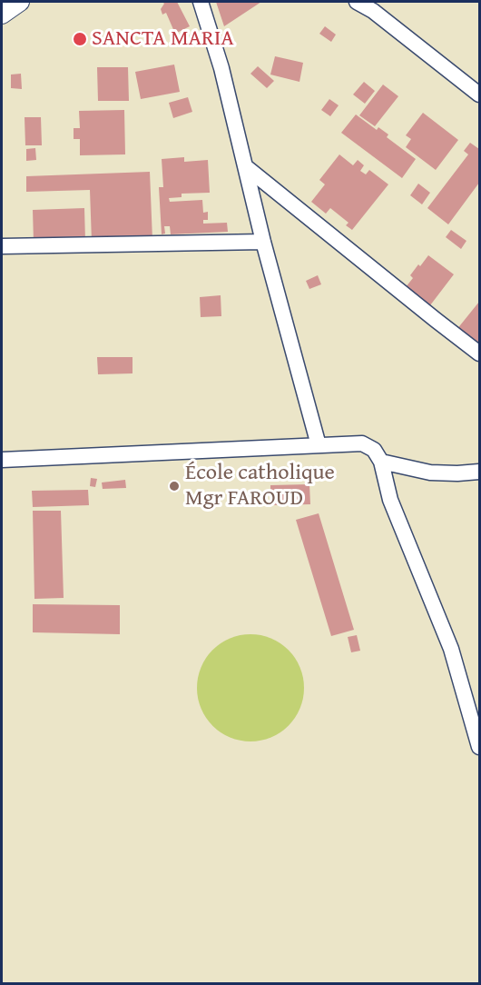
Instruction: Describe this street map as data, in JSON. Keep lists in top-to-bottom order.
{
  "places": ["SANCTA MARIA", "École catholique Mgr FAROUD"]
}
